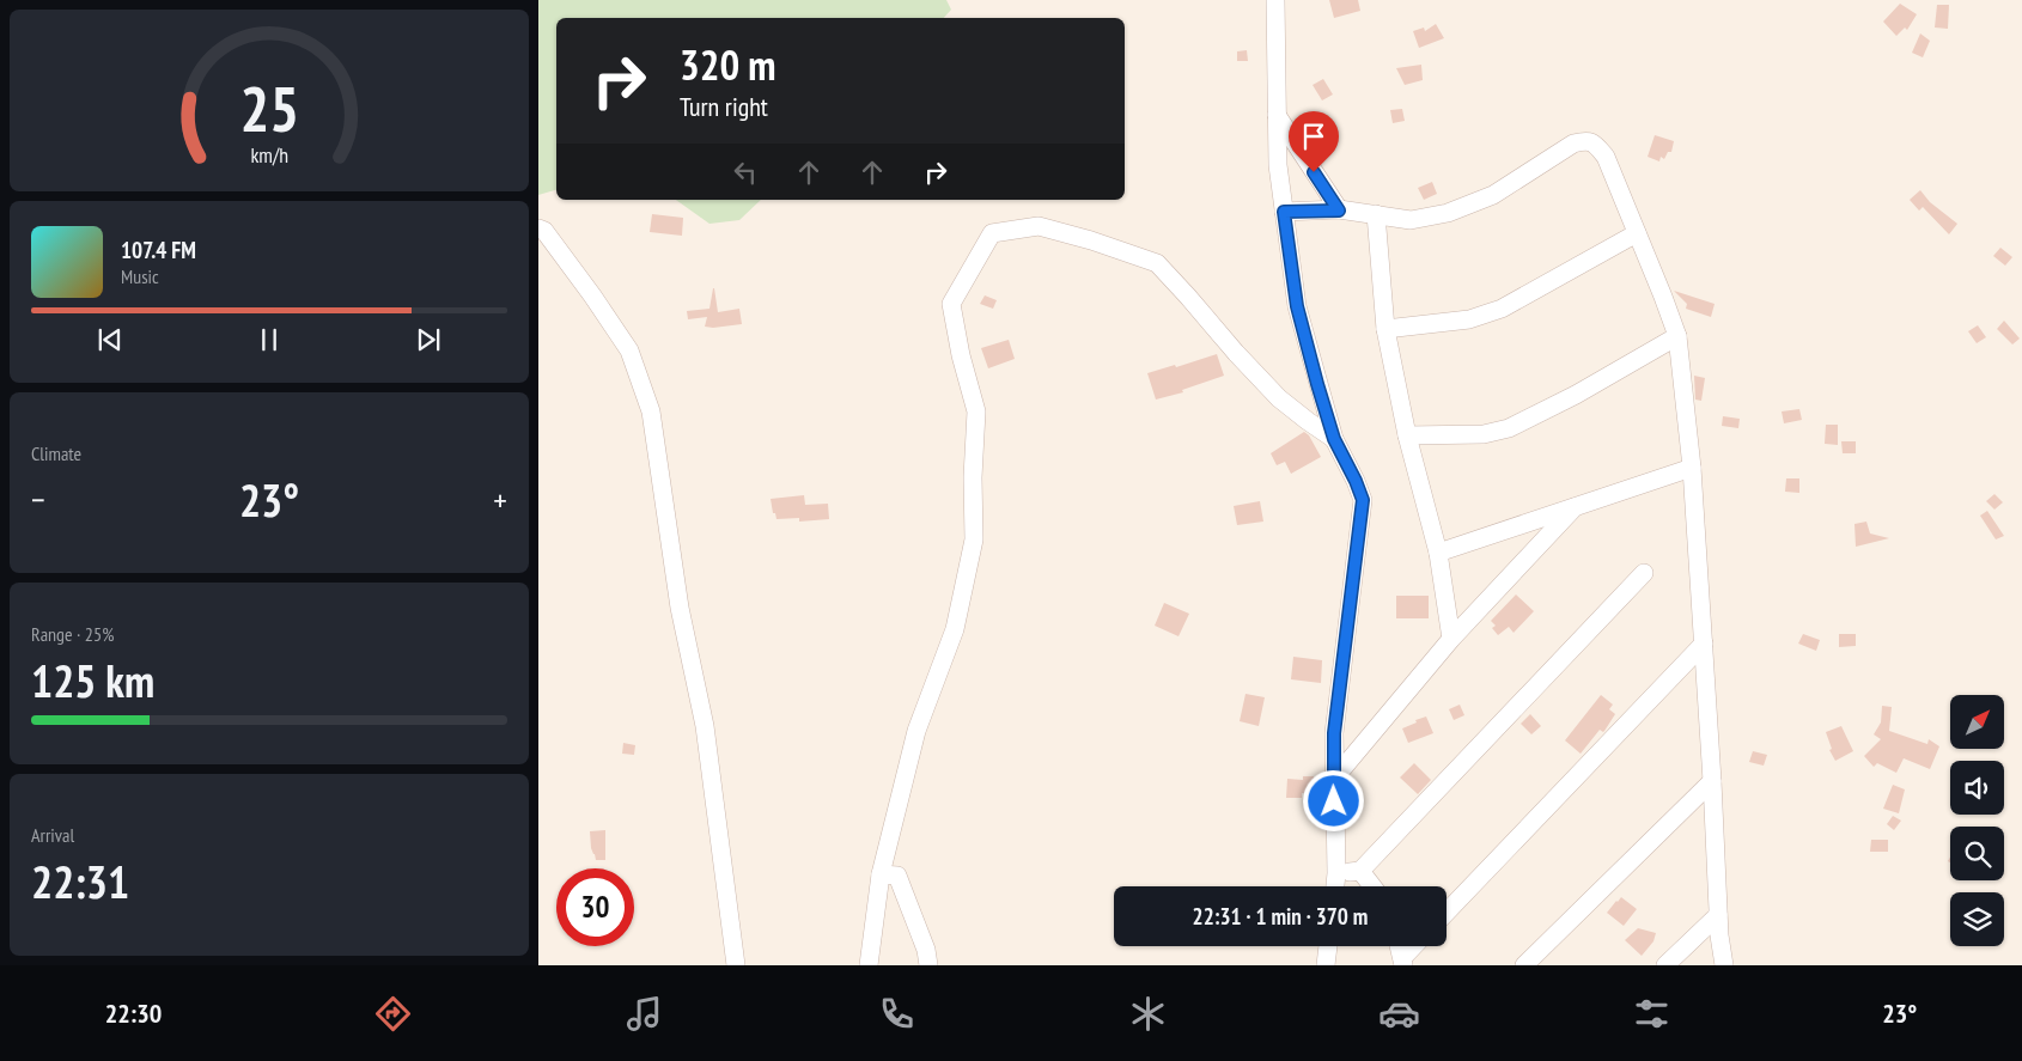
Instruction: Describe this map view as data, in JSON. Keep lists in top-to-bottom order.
{
  "north": "top right",
  "page": {
    "turn": ["320 m", "Turn right"],
    "song": ["107.4 FM", "Music"],
    "tile": [
      "Climate",
      ["Range · 25%", "125 km"],
      ["Arrival", "22:31"]
    ],
    "heat": ["−", "23°", "+"],
    "limit": "30",
    "trip": "22:31 · 1 min · 370 m",
    "tabs": ["22:30", "23°"],
    "gauge": ["25", "km/h"]
  }
}
